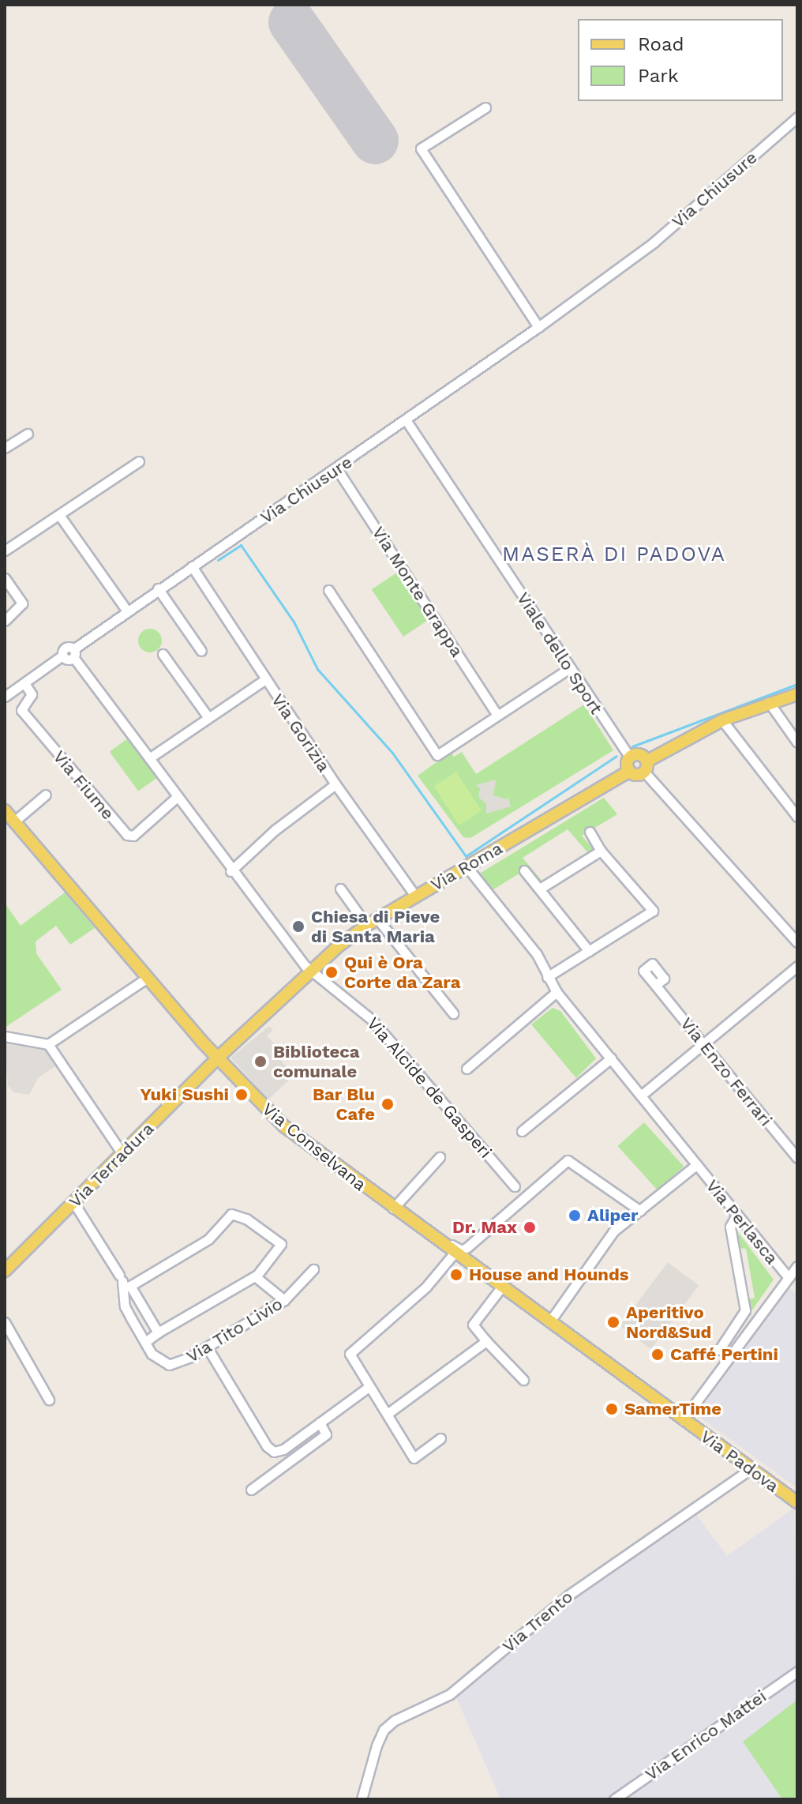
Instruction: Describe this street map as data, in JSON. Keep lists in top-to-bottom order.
{
  "streets": {
    "main road": [
      "Via Roma",
      "Via Conselvana",
      "Via Terradura",
      "Via Padova"
    ],
    "street": [
      "Via Chiusure",
      "Via Monte Grappa",
      "Viale dello Sport",
      "Via Gorizia",
      "Via Fiume",
      "Via Enzo Ferrari",
      "Via Alcide de Gasperi",
      "Via Perlasca",
      "Via Tito Livio",
      "Via Trento",
      "Via Enrico Mattei"
    ]
  },
  "crossings": [
    ["Via Chiusure", "Via Monte Grappa"],
    ["Via Chiusure", "Viale dello Sport"],
    ["Via Chiusure", "Via Gorizia"],
    ["Via Chiusure", "Via Fiume"],
    ["Via Gorizia", "Via Roma"],
    ["Via Roma", "Via Alcide de Gasperi"],
    ["Via Roma", "Via Terradura"],
    ["Via Roma", "Via Perlasca"],
    ["Via Alcide de Gasperi", "Via Terradura"],
    ["Via Conselvana", "Via Terradura"],
    ["Via Conselvana", "Via Perlasca"],
    ["Via Conselvana", "Via Padova"],
    ["Via Terradura", "Via Tito Livio"],
    ["Via Padova", "Via Trento"]
  ],
  "districts": ["MASERÀ DI PADOVA"],
  "places": [
    "Chiesa di Pieve di Santa Maria",
    "Qui è Ora Corte da Zara",
    "Biblioteca comunale",
    "Yuki Sushi",
    "Bar Blu Cafe",
    "Aliper",
    "Dr. Max",
    "House and Hounds",
    "Aperitivo Nord&Sud",
    "Caffé Pertini",
    "SamerTime"
  ],
  "legend": ["Road", "Park"]
}
